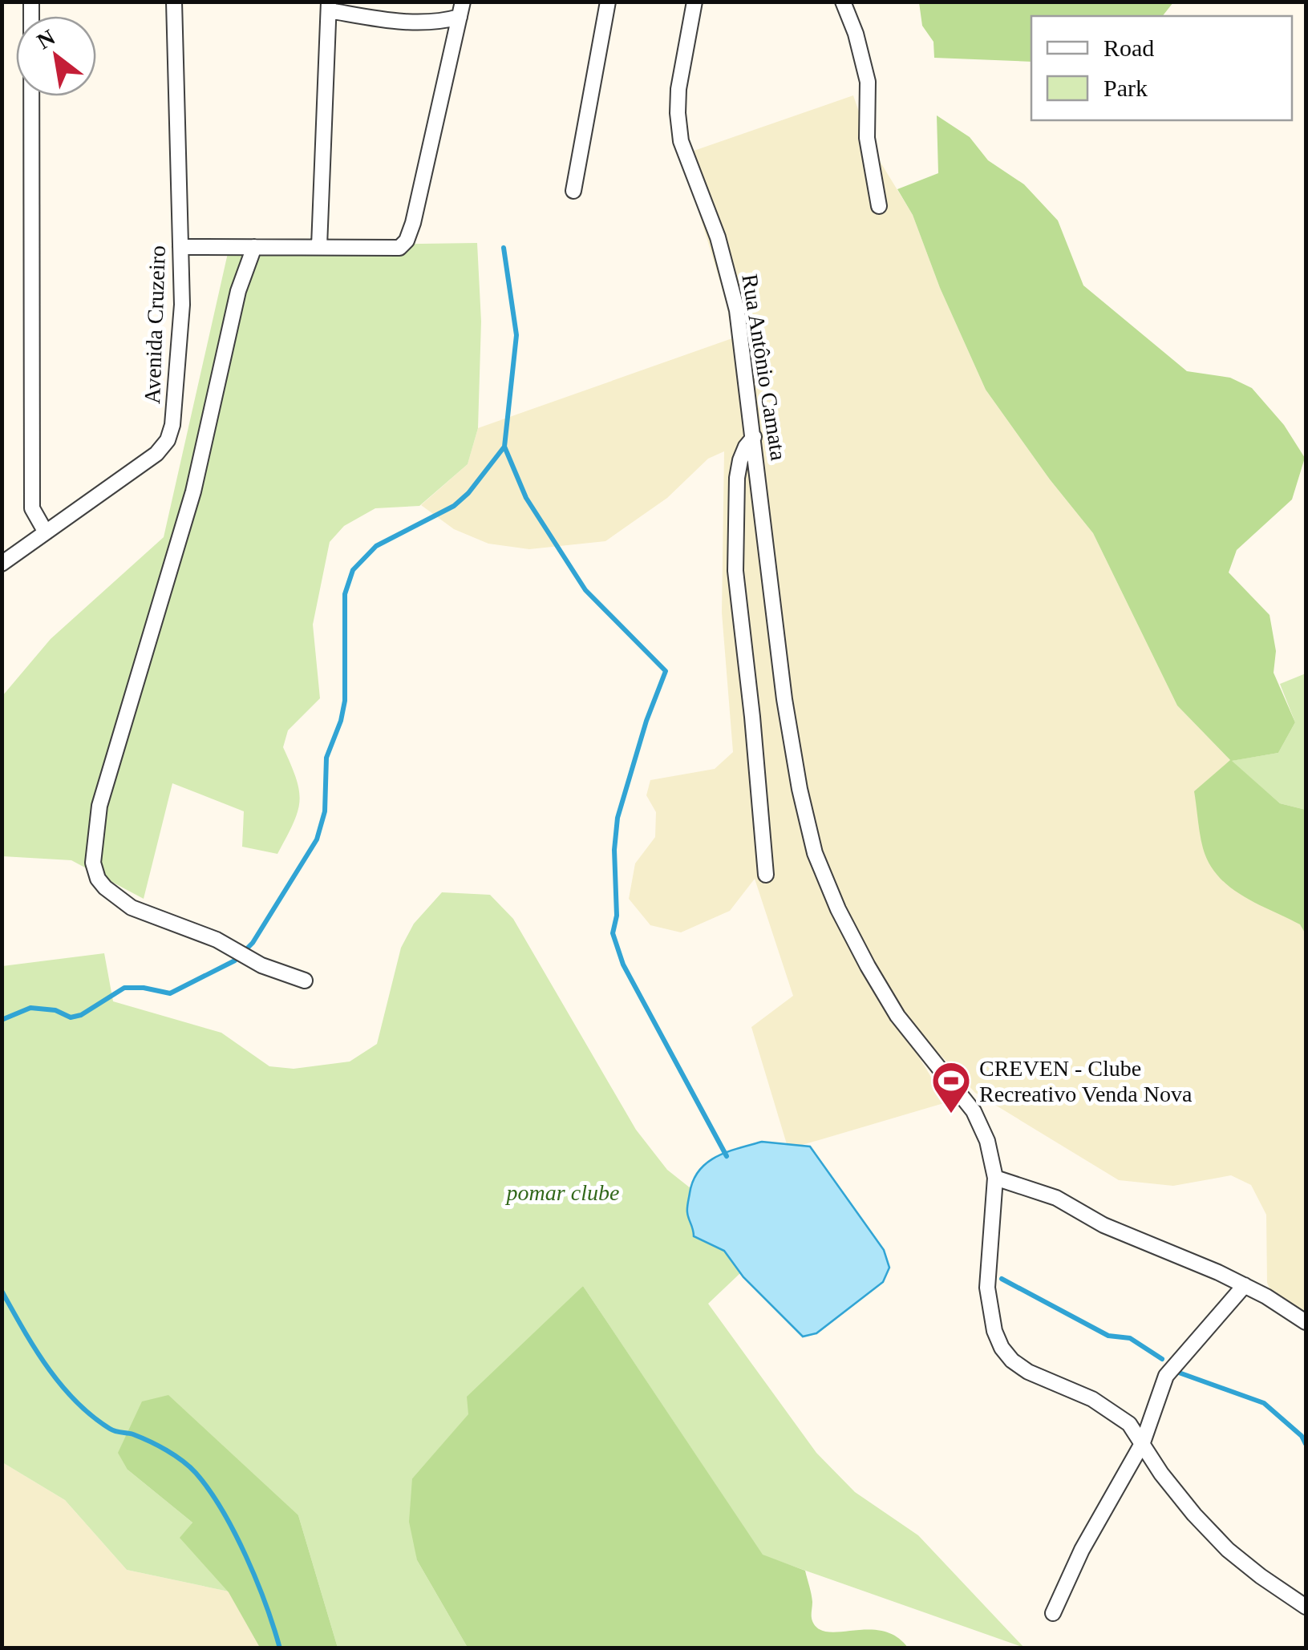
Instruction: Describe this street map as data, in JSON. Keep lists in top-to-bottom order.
{
  "streets": {
    "street": ["Avenida Cruzeiro", "Rua Antônio Camata"]
  },
  "parks": ["pomar clube"],
  "places": {
    "sports": ["CREVEN - Clube Recreativo Venda Nova"]
  },
  "legend": ["Road", "Park"],
  "north": "top left"
}
